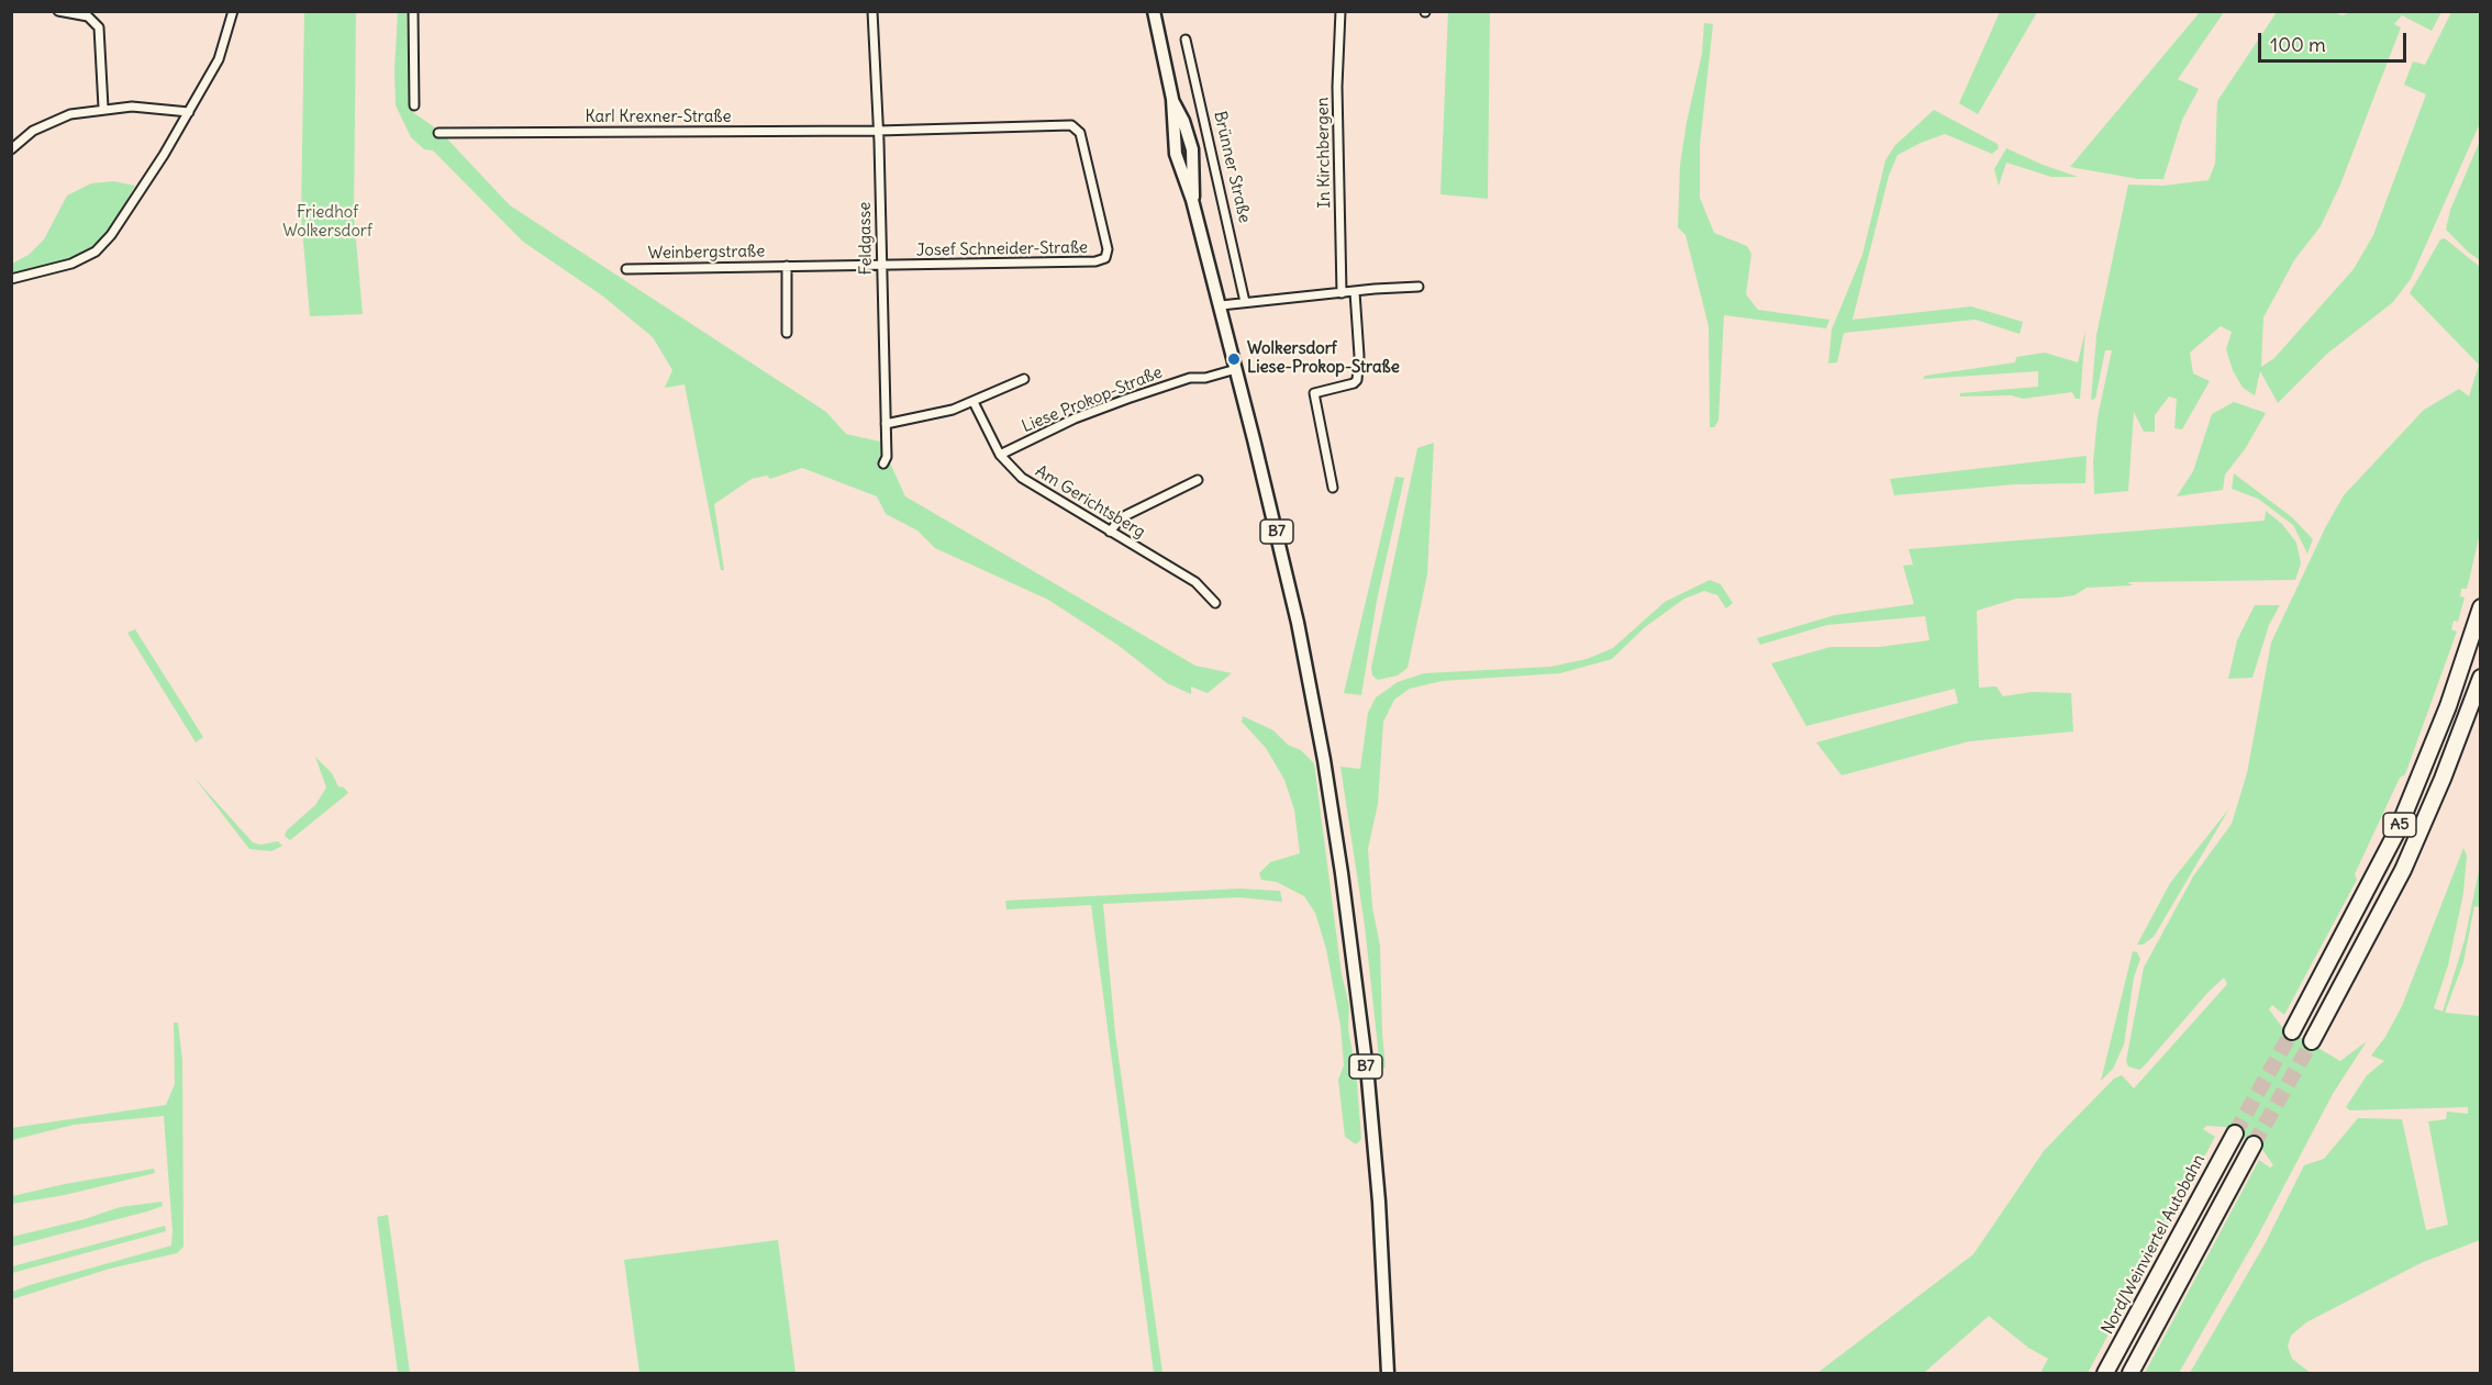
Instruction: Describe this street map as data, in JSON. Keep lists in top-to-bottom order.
{
  "streets": {
    "highway": ["A5", "Nord/Weinviertel Autobahn"],
    "main road": ["Brünner Straße", "B7"],
    "street": [
      "Karl Krexner-Straße",
      "In Kirchbergen",
      "Feldgasse",
      "Josef Schneider-Straße",
      "Weinbergstraße",
      "Liese Prokop-Straße",
      "Am Gerichtsberg"
    ]
  },
  "crossings": [
    ["Karl Krexner-Straße", "Feldgasse"],
    ["Karl Krexner-Straße", "Josef Schneider-Straße"],
    ["Brünner Straße", "Liese Prokop-Straße"],
    ["Feldgasse", "Josef Schneider-Straße"],
    ["Feldgasse", "Weinbergstraße"],
    ["Josef Schneider-Straße", "Weinbergstraße"],
    ["Liese Prokop-Straße", "Am Gerichtsberg"]
  ],
  "parks": ["Friedhof Wolkersdorf"],
  "places": ["Wolkersdorf Liese-Prokop-Straße"],
  "scale_bar": "100 m"
}
